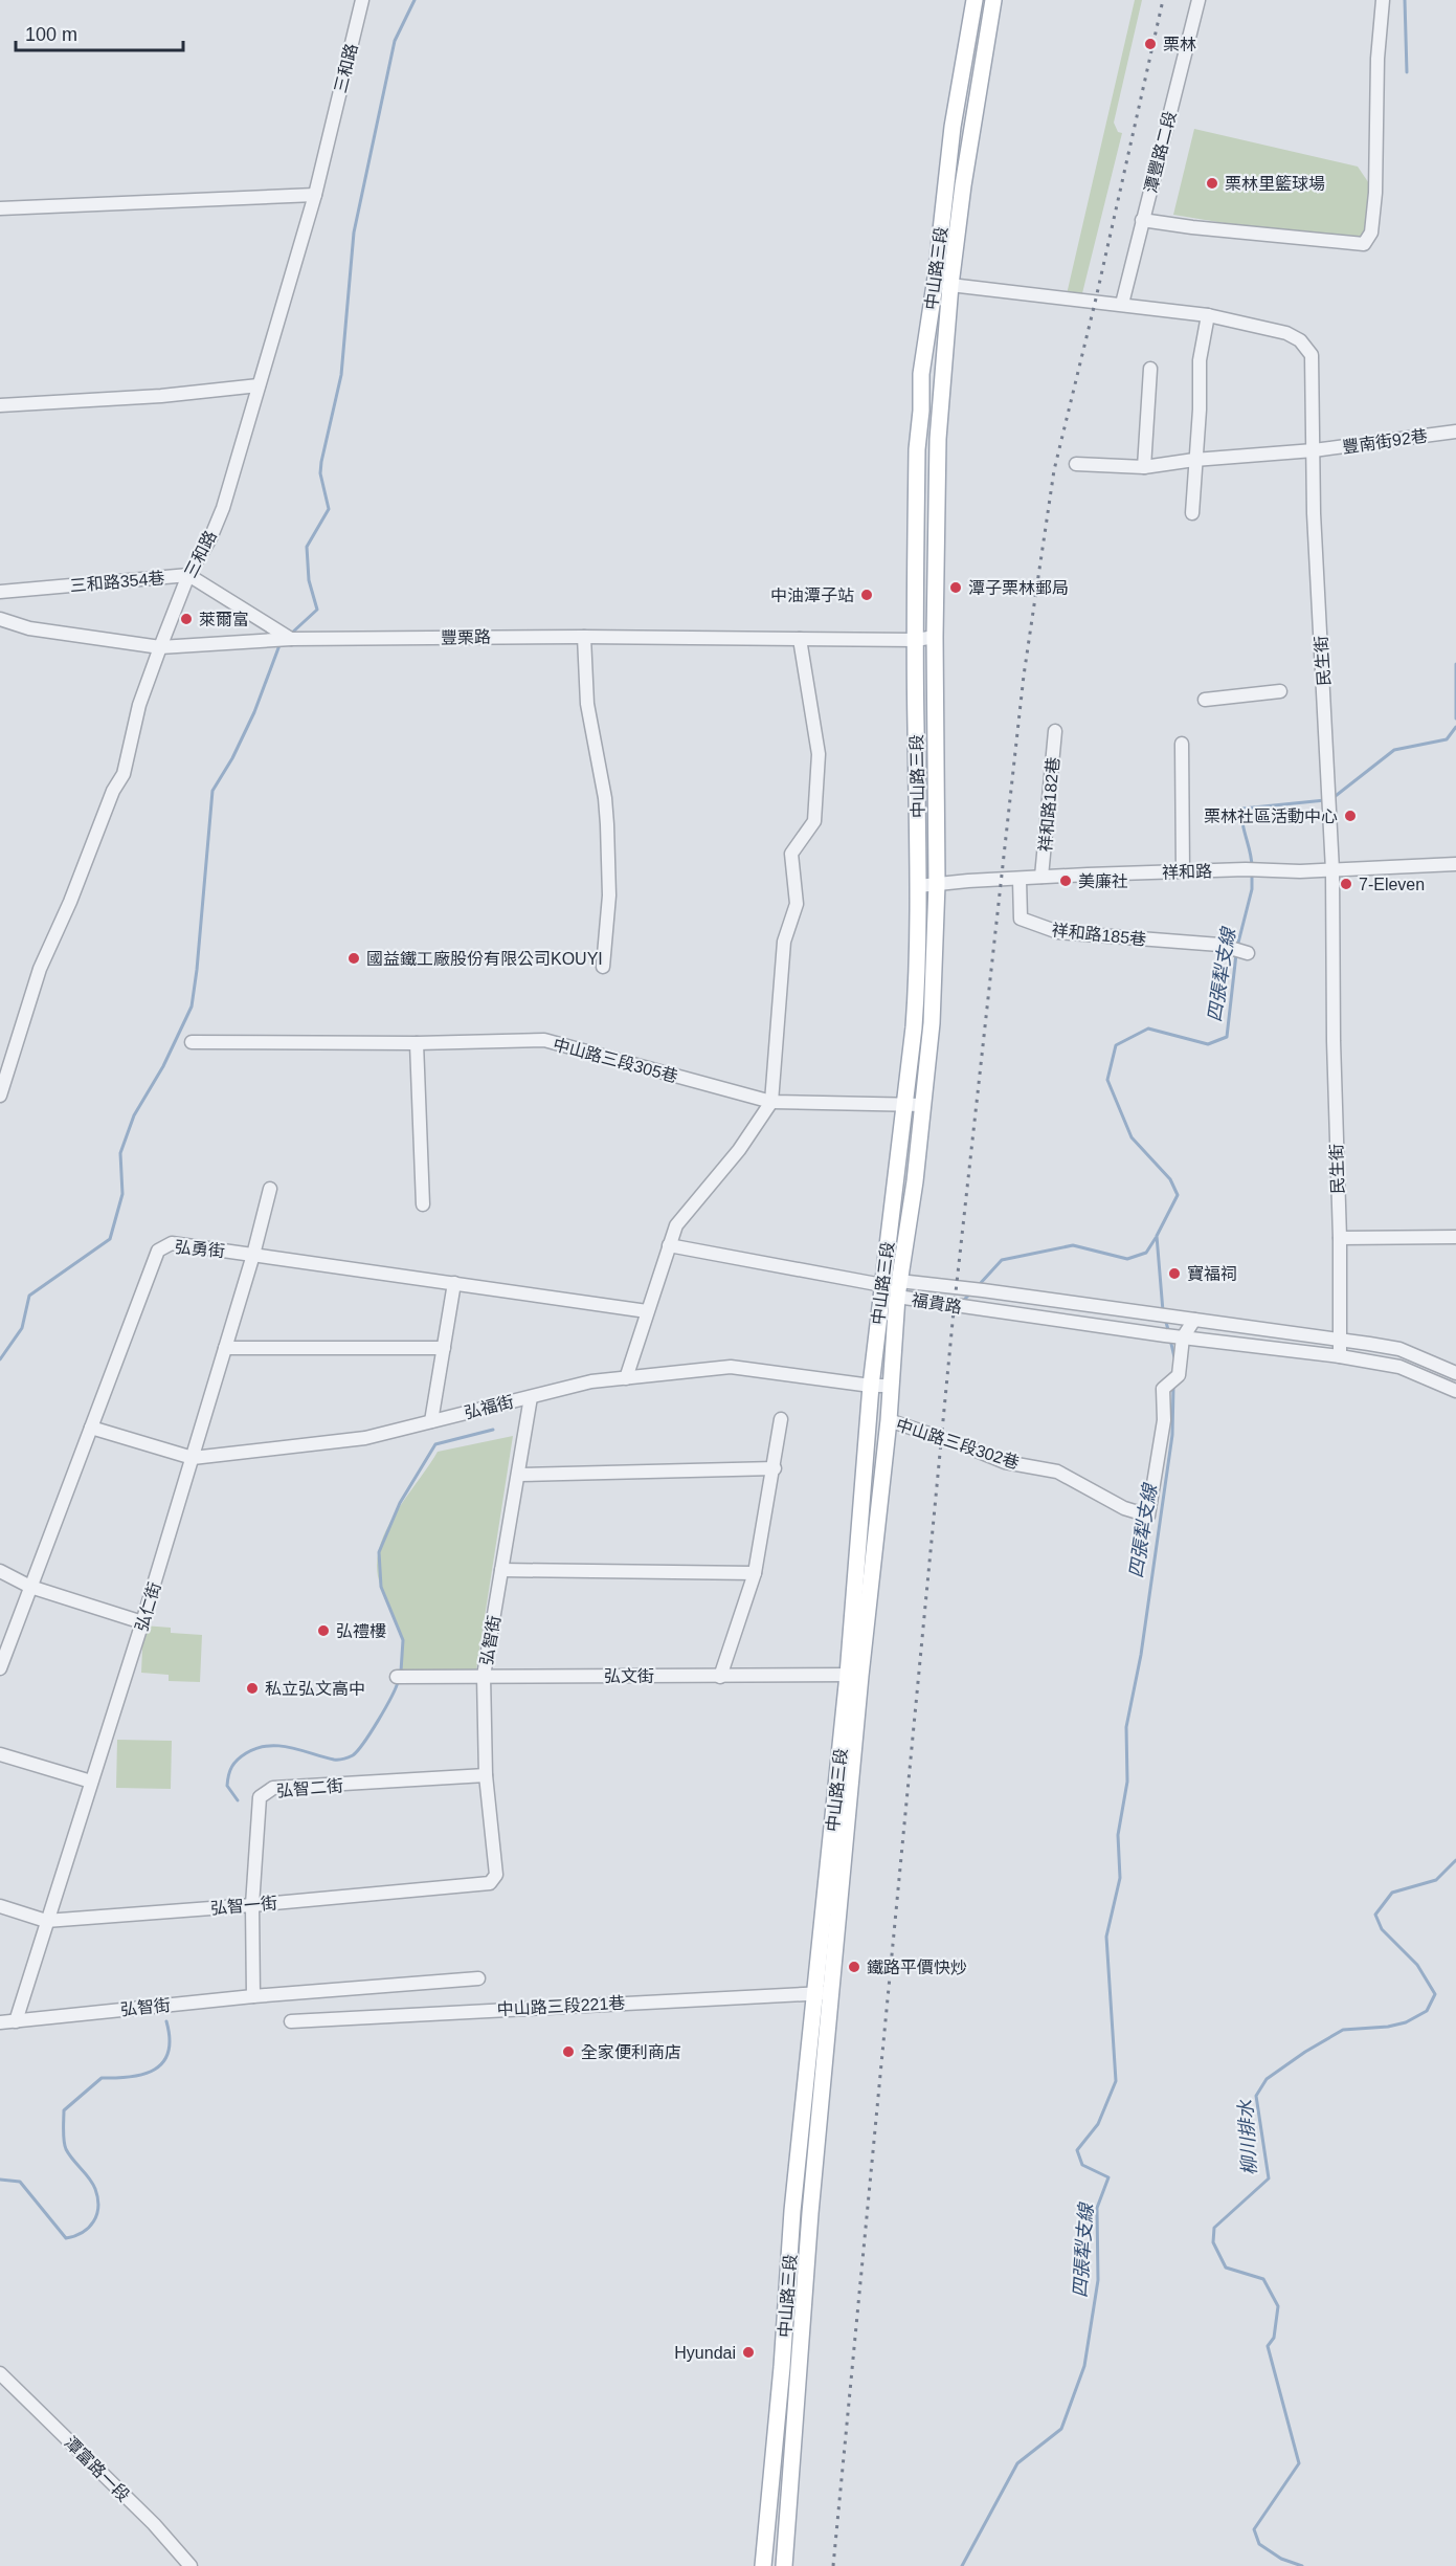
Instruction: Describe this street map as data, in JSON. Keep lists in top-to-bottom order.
{
  "streets": {
    "main road": ["中山路三段"],
    "street": [
      "三和路",
      "潭豐路二段",
      "豐南街92巷",
      "三和路354巷",
      "豐栗路",
      "民生街",
      "祥和路182巷",
      "祥和路",
      "祥和路185巷",
      "中山路三段305巷",
      "弘勇街",
      "福貴路",
      "弘福街",
      "中山路三段302巷",
      "弘仁街",
      "弘智街",
      "弘文街",
      "弘智二街",
      "弘智一街",
      "中山路三段221巷",
      "潭富路一段"
    ]
  },
  "crossings": [
    ["三和路", "三和路354巷"],
    ["三和路", "豐栗路"],
    ["潭豐路二段", "民生街"],
    ["中山路三段", "豐栗路"],
    ["中山路三段", "民生街"],
    ["中山路三段", "祥和路"],
    ["中山路三段", "中山路三段305巷"],
    ["中山路三段", "福貴路"],
    ["中山路三段", "弘福街"],
    ["中山路三段", "中山路三段302巷"],
    ["中山路三段", "弘文街"],
    ["中山路三段", "中山路三段221巷"],
    ["豐南街92巷", "民生街"],
    ["三和路354巷", "豐栗路"],
    ["民生街", "祥和路"],
    ["民生街", "福貴路"],
    ["祥和路182巷", "祥和路"],
    ["祥和路", "祥和路185巷"],
    ["弘勇街", "弘福街"],
    ["弘勇街", "弘仁街"],
    ["福貴路", "中山路三段302巷"],
    ["弘福街", "弘仁街"],
    ["弘福街", "弘智街"],
    ["弘仁街", "弘智街"],
    ["弘仁街", "弘智一街"],
    ["弘智街", "弘文街"],
    ["弘智街", "弘智二街"],
    ["弘智街", "弘智一街"],
    ["弘智二街", "弘智一街"]
  ],
  "water": ["四張犁支線", "柳川排水"],
  "places": [
    "栗林",
    "栗林里籃球場",
    "潭子栗林郵局",
    "中油潭子站",
    "萊爾富",
    "栗林社區活動中心",
    "美廉社",
    "7-Eleven",
    "國益鐵工廠股份有限公司KOUYI",
    "寶福祠",
    "弘禮樓",
    "私立弘文高中",
    "鐵路平價快炒",
    "全家便利商店",
    "Hyundai"
  ],
  "scale_bar": "100 m"
}
